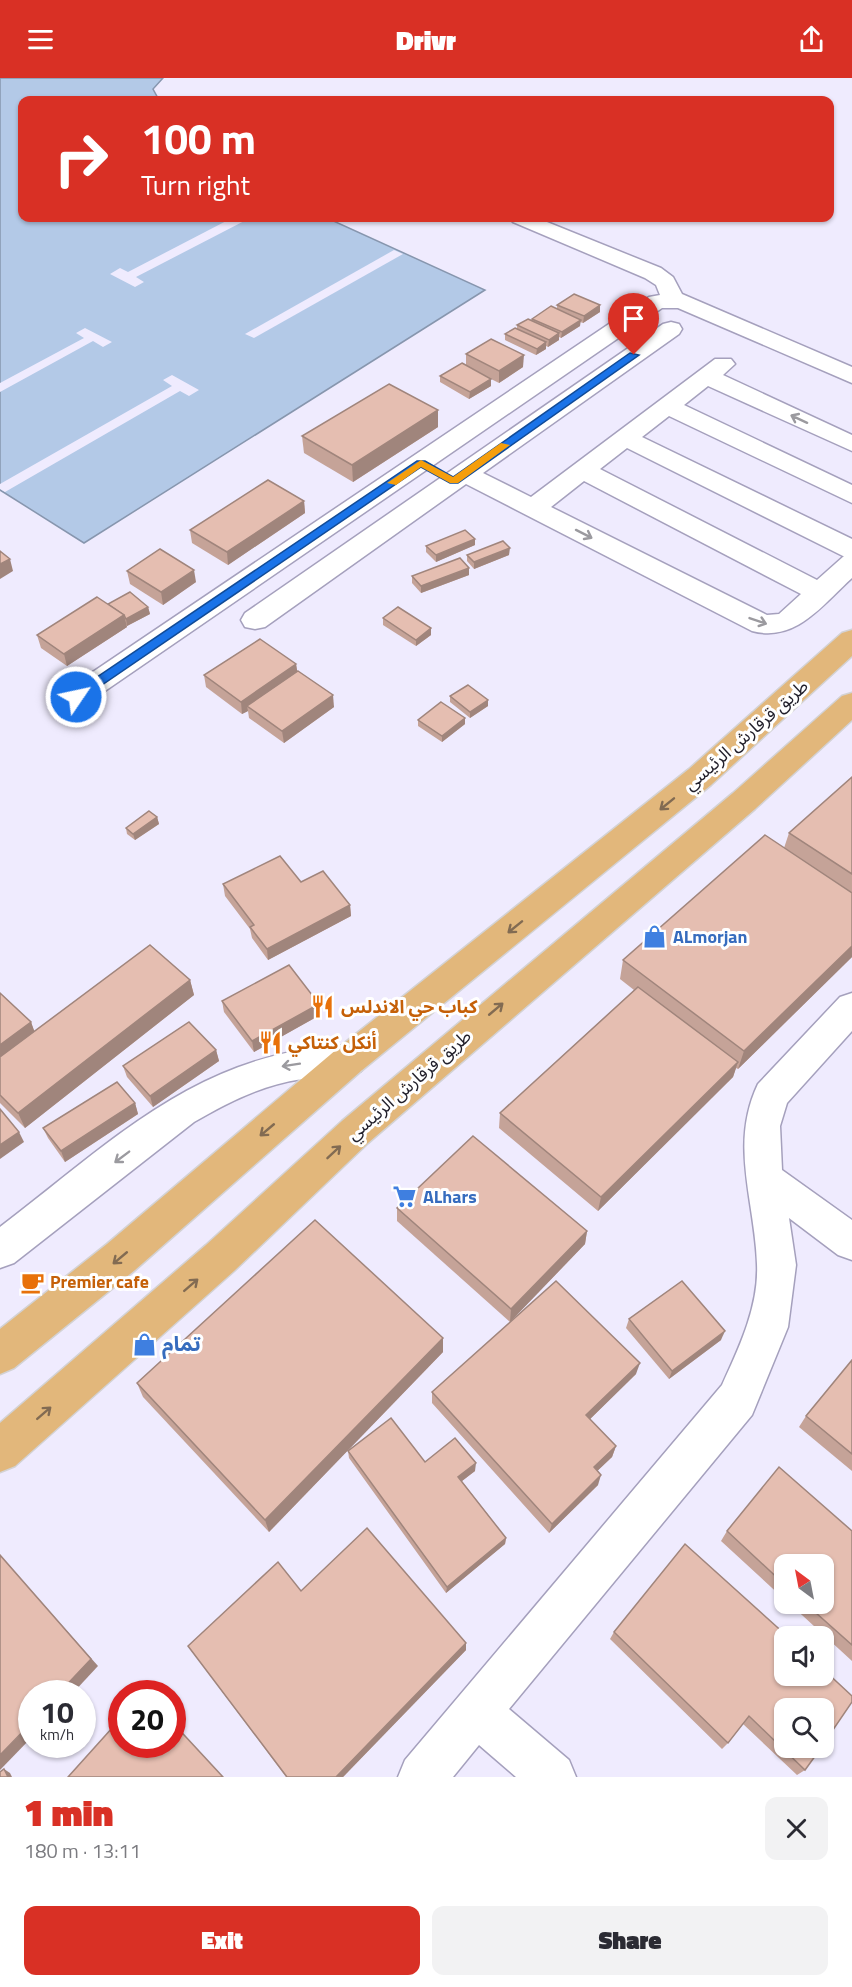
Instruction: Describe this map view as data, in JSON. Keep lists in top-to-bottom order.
{
  "streets": {
    "main road": ["طريق قرقارش الرئيسي"]
  },
  "places": {
    "shop": ["ALmorjan", "تمام"],
    "restaurant": ["كباب حي الاندلس", "أنكل كنتاكي"],
    "supermarket": ["ALhars"],
    "cafe": ["Premier cafe"]
  },
  "north": "top left",
  "page": {
    "header": "Drivr",
    "turn": ["100 m", "Turn right"],
    "speed": "10 km/h",
    "limit": "20",
    "heading": ["1 min", "180 m · 13:11"],
    "buttons": ["Exit", "Share"]
  }
}
